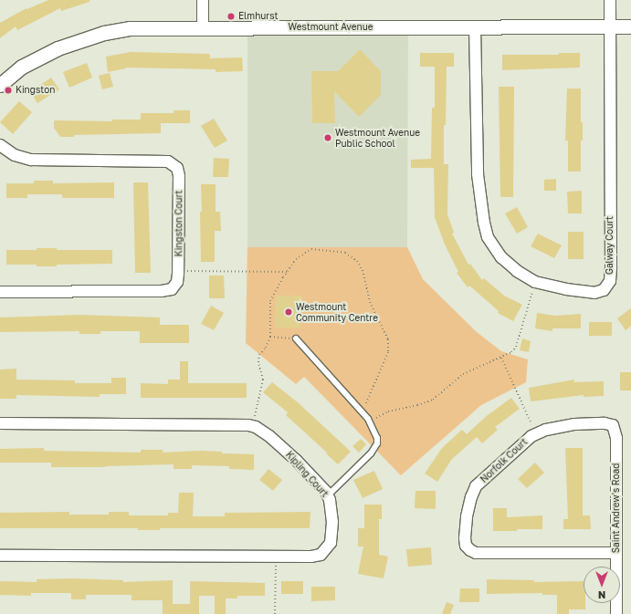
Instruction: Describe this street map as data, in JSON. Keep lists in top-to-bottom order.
{
  "streets": {
    "street": [
      "Westmount Avenue",
      "Kingston Court",
      "Galway Court",
      "Norfolk Court",
      "Kipling Court",
      "Saint Andrew's Road"
    ]
  },
  "crossings": [
    ["Westmount Avenue", "Galway Court"],
    ["Norfolk Court", "Saint Andrew's Road"]
  ],
  "places": [
    "Elmhurst",
    "Kingston",
    "Westmount Avenue Public School",
    "Westmount Community Centre"
  ],
  "north": "bottom"
}
